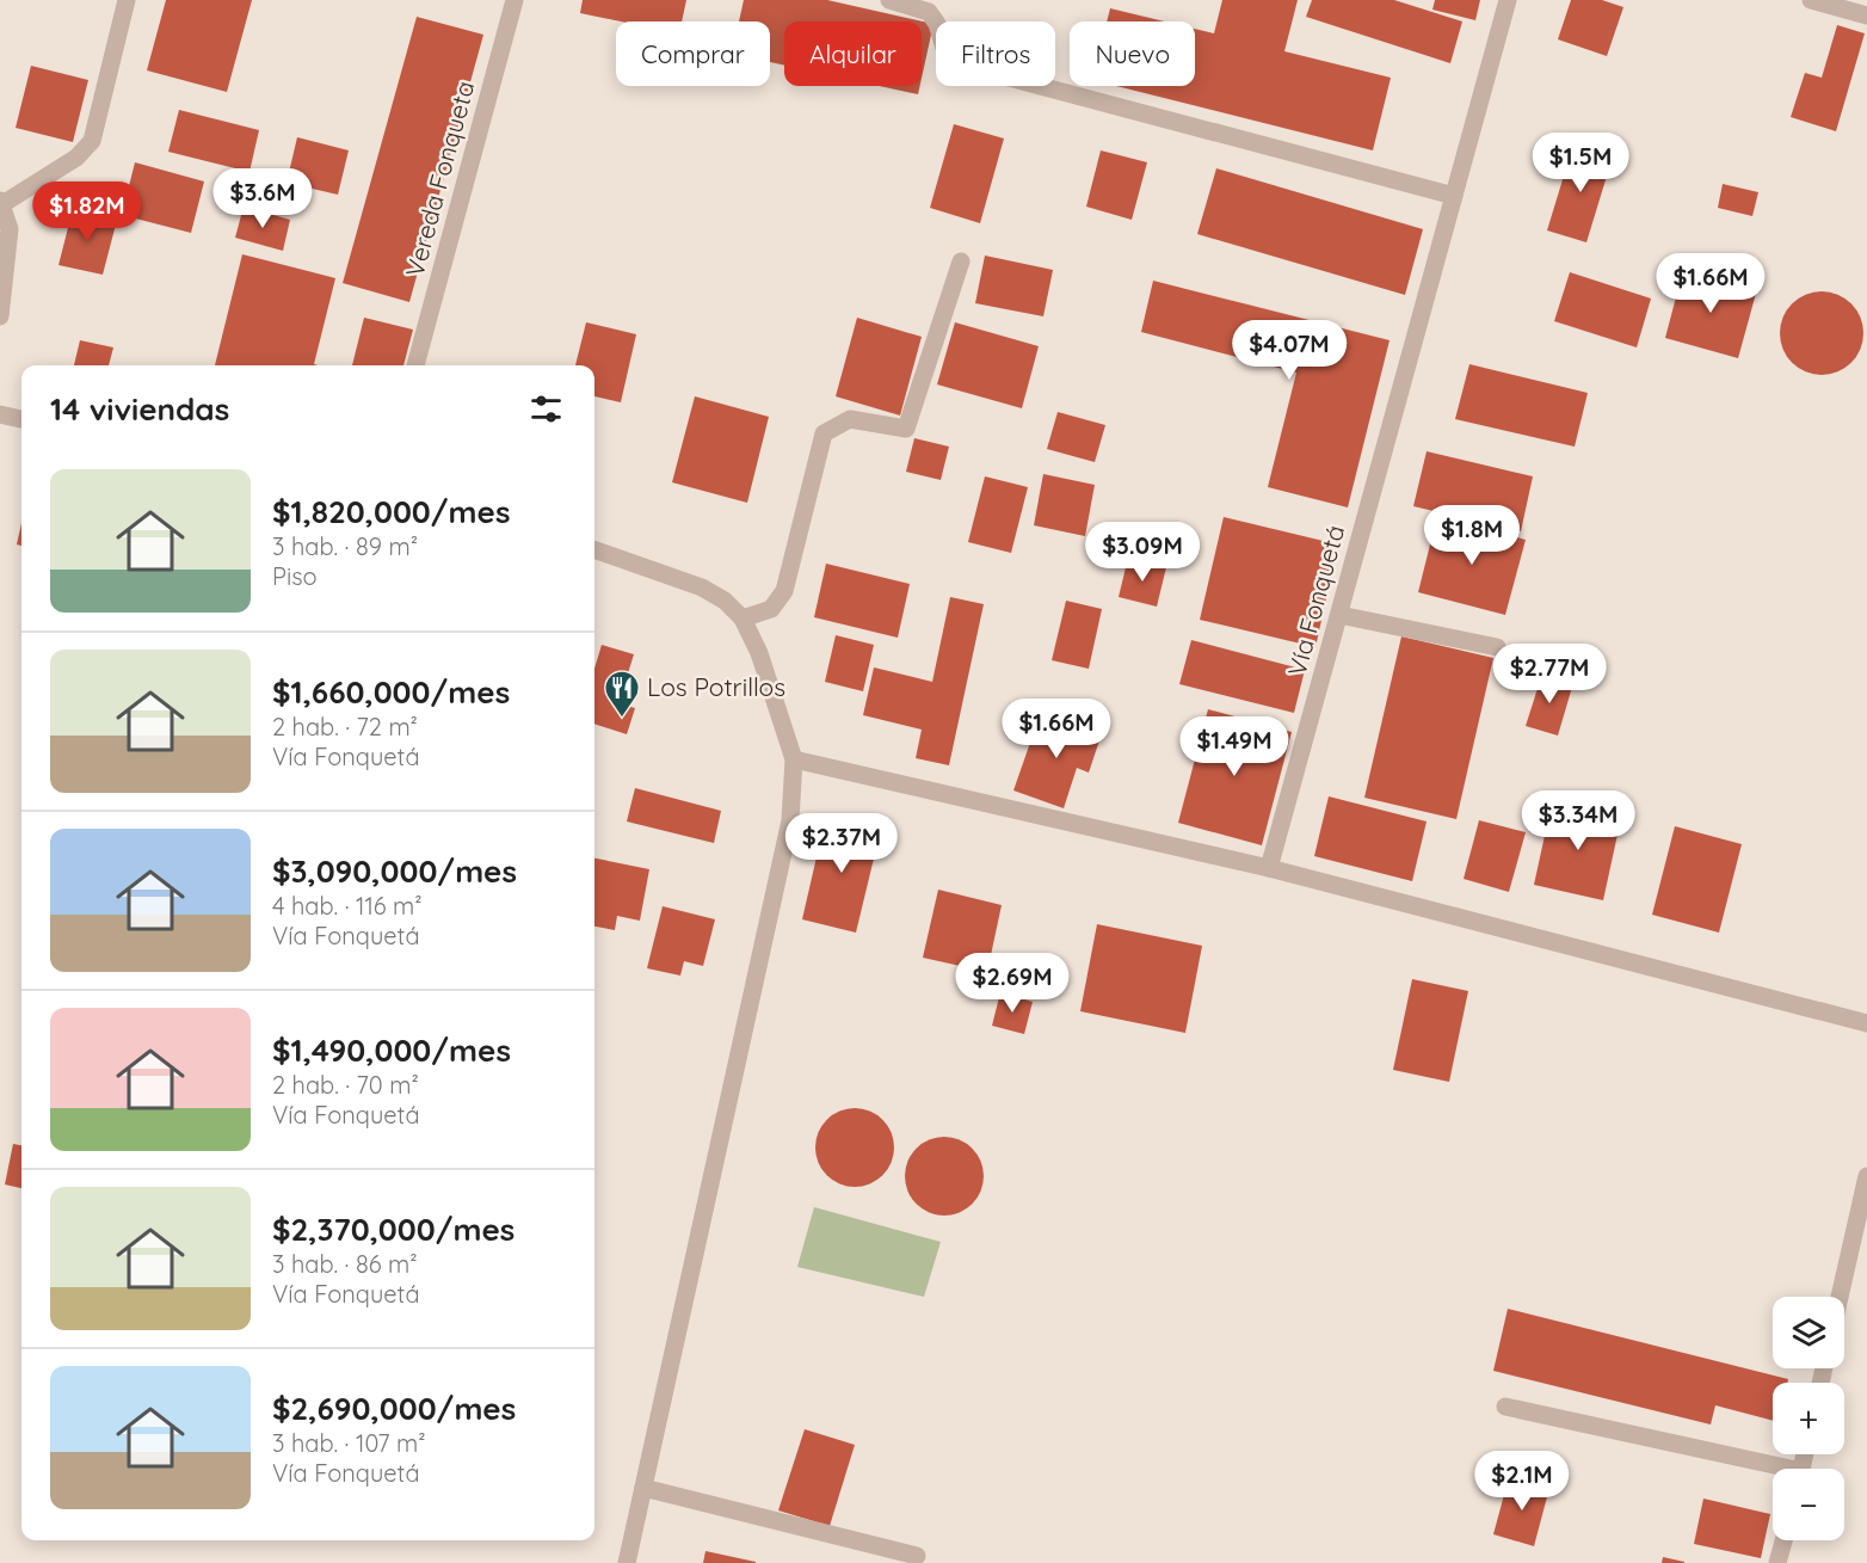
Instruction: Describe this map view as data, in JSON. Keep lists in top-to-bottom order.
{
  "streets": {
    "street": ["Vereda Fonqueta", "Vía Fonquetá"]
  },
  "places": {
    "restaurant": ["Los Potrillos"]
  },
  "page": {
    "chip": [
      "Comprar",
      "Alquilar",
      "Filtros",
      "Nuevo"
    ],
    "price": [
      "$1.5M",
      "$3.6M",
      "$1.82M",
      "$1.66M",
      "$4.07M",
      "$1.8M",
      "$3.09M",
      "$2.77M",
      "$1.66M",
      "$1.49M",
      "$3.34M",
      "$2.37M",
      "$2.69M",
      "$2.1M"
    ],
    "heading": "14 viviendas",
    "list": [
      {
        "name": "$1,820,000/mes",
        "note": "3 hab. · 89 m² · Piso"
      },
      {
        "name": "$1,660,000/mes",
        "note": "2 hab. · 72 m² · Vía Fonquetá"
      },
      {
        "name": "$3,090,000/mes",
        "note": "4 hab. · 116 m² · Vía Fonquetá"
      },
      {
        "name": "$1,490,000/mes",
        "note": "2 hab. · 70 m² · Vía Fonquetá"
      },
      {
        "name": "$2,370,000/mes",
        "note": "3 hab. · 86 m² · Vía Fonquetá"
      },
      {
        "name": "$2,690,000/mes",
        "note": "3 hab. · 107 m² · Vía Fonquetá"
      }
    ],
    "map_buttons": ["+", "−"]
  }
}
